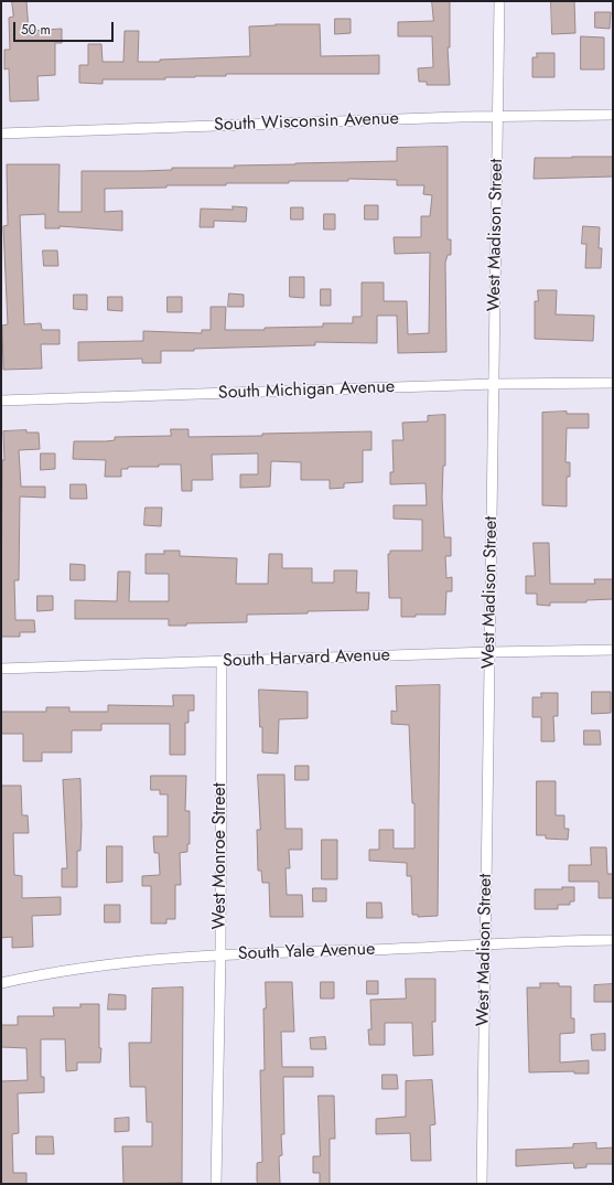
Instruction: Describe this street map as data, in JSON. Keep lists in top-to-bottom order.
{
  "streets": {
    "street": [
      "South Wisconsin Avenue",
      "West Madison Street",
      "South Michigan Avenue",
      "South Harvard Avenue",
      "West Monroe Street",
      "South Yale Avenue"
    ]
  },
  "crossings": [
    ["South Wisconsin Avenue", "West Madison Street"],
    ["West Madison Street", "South Michigan Avenue"],
    ["West Madison Street", "South Harvard Avenue"],
    ["West Madison Street", "South Yale Avenue"],
    ["South Harvard Avenue", "West Monroe Street"],
    ["West Monroe Street", "South Yale Avenue"]
  ],
  "scale_bar": "50 m"
}
